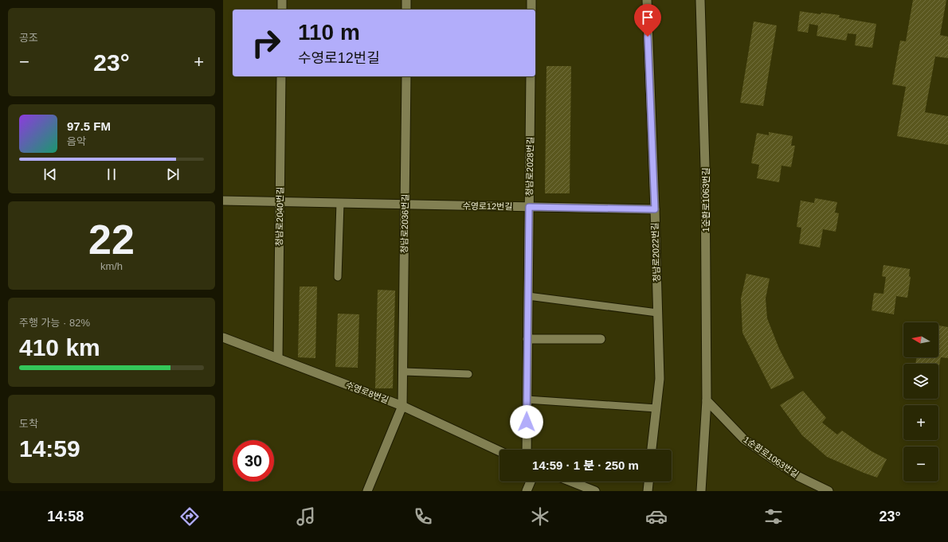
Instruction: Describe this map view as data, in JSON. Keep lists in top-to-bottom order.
{
  "streets": {
    "street": [
      "청남로2028번길",
      "1순환로1063번길",
      "수영로12번길",
      "청남로2040번길",
      "청남로2036번길",
      "청남로2022번길",
      "수영로8번길"
    ]
  },
  "crossings": [
    ["청남로2028번길", "수영로12번길"],
    ["수영로12번길", "청남로2040번길"],
    ["수영로12번길", "청남로2036번길"],
    ["수영로12번길", "청남로2022번길"],
    ["청남로2040번길", "수영로8번길"],
    ["청남로2036번길", "수영로8번길"]
  ],
  "north": "left",
  "page": {
    "tile": [
      "공조",
      ["22", "km/h"],
      ["주행 가능 · 82%", "410 km"],
      ["도착", "14:59"]
    ],
    "turn": ["110 m", "수영로12번길"],
    "heat": ["−", "23°", "+"],
    "song": ["97.5 FM", "음악"],
    "map_buttons": ["+", "−"],
    "limit": "30",
    "trip": "14:59 · 1 분 · 250 m",
    "tabs": ["14:58", "23°"]
  }
}
